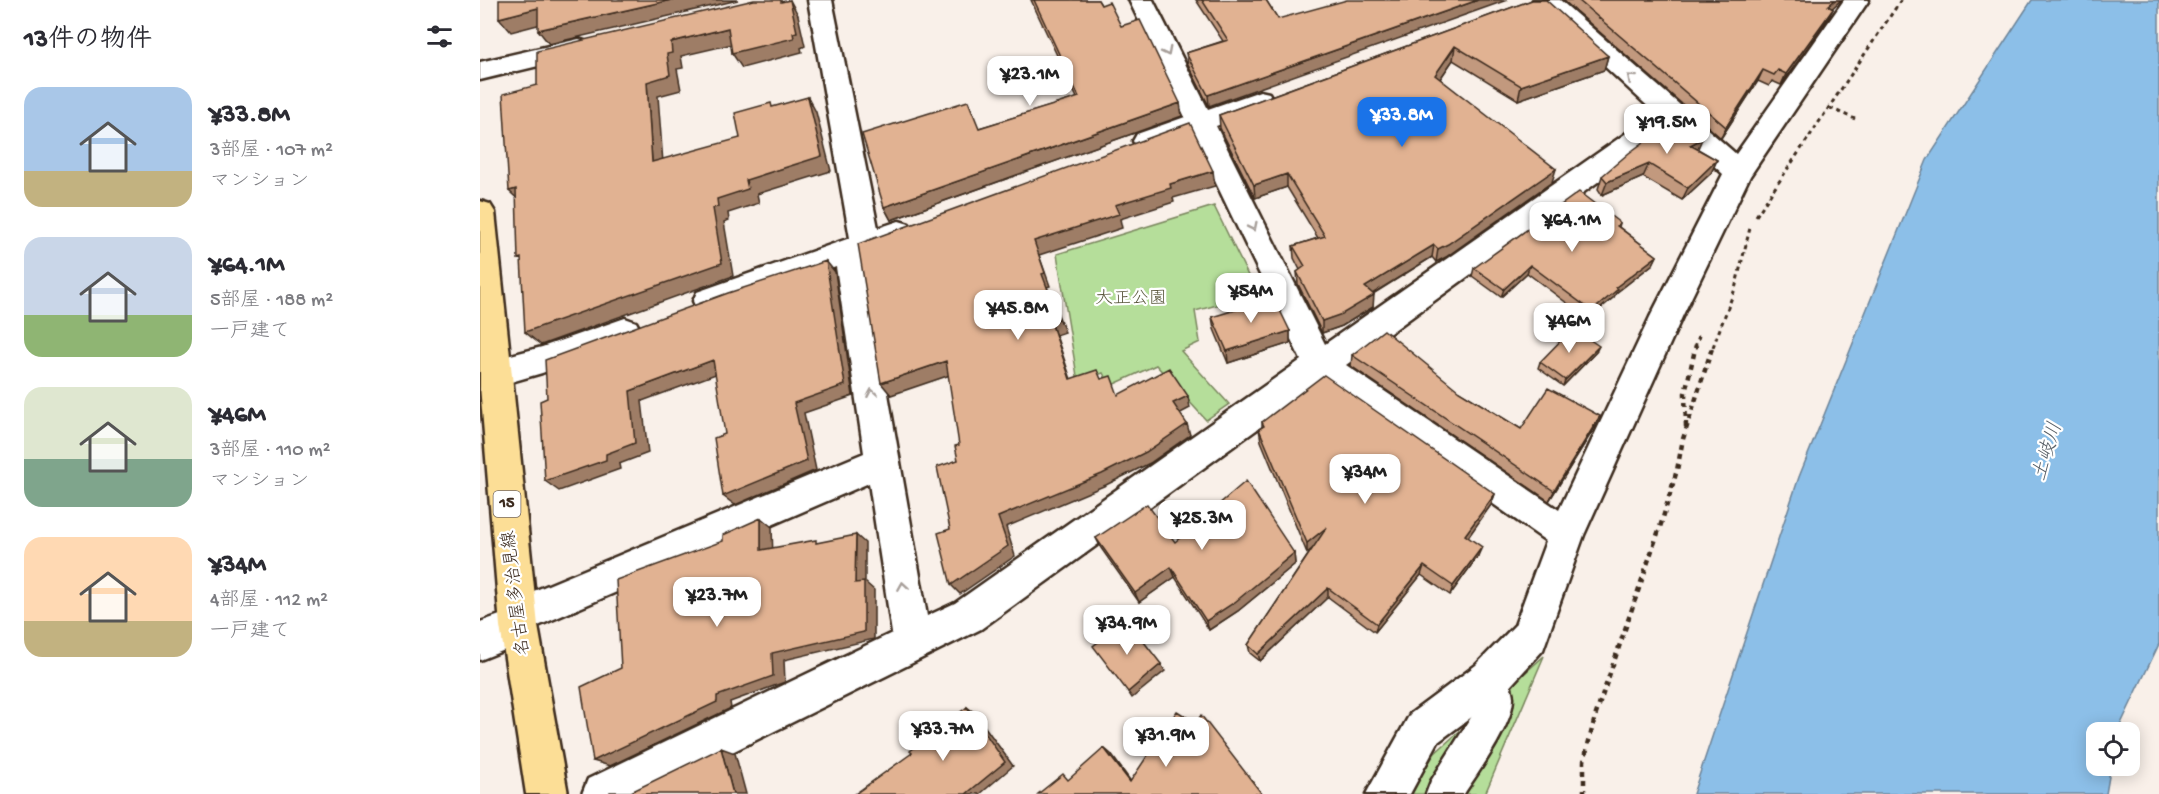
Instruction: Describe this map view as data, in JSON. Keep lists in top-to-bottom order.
{
  "streets": {
    "main road": ["15", "名古屋多治見線"]
  },
  "water": ["土岐川"],
  "parks": ["大正公園"],
  "page": {
    "heading": "13件の物件",
    "price": [
      "¥23.1M",
      "¥33.8M",
      "¥19.5M",
      "¥64.1M",
      "¥54M",
      "¥45.8M",
      "¥46M",
      "¥34M",
      "¥25.3M",
      "¥23.7M",
      "¥34.9M",
      "¥33.7M",
      "¥31.9M"
    ],
    "list": [
      {
        "name": "¥33.8M",
        "note": "3部屋 · 107 m² · マンション"
      },
      {
        "name": "¥64.1M",
        "note": "5部屋 · 188 m² · 一戸建て"
      },
      {
        "name": "¥46M",
        "note": "3部屋 · 110 m² · マンション"
      },
      {
        "name": "¥34M",
        "note": "4部屋 · 112 m² · 一戸建て"
      }
    ]
  }
}
